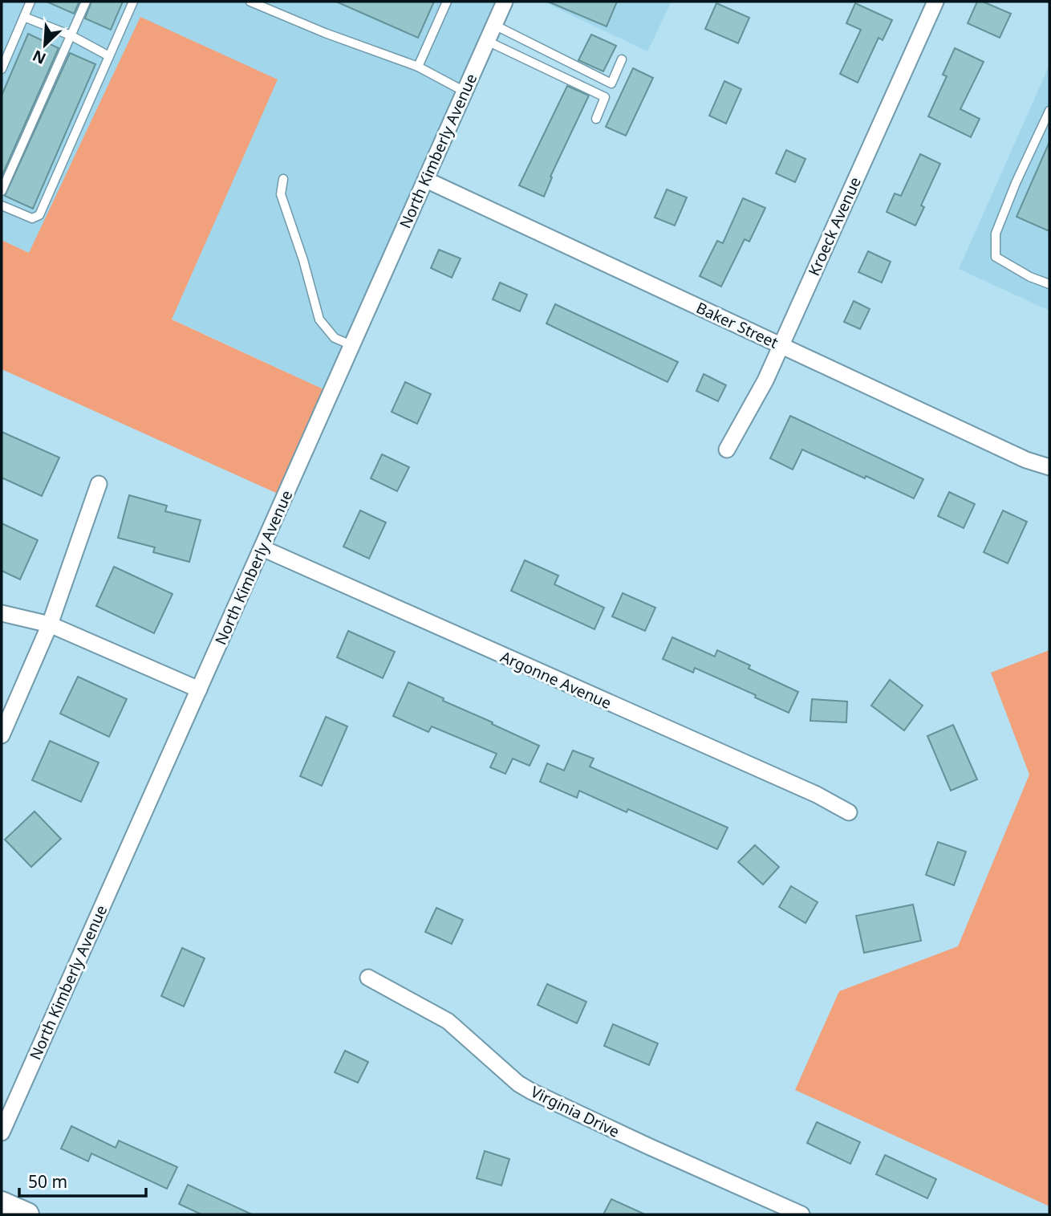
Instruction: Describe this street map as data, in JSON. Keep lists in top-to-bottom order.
{
  "streets": {
    "street": [
      "North Kimberly Avenue",
      "Kroeck Avenue",
      "Baker Street",
      "Argonne Avenue",
      "Virginia Drive"
    ]
  },
  "crossings": [
    ["North Kimberly Avenue", "Baker Street"],
    ["North Kimberly Avenue", "Argonne Avenue"],
    ["Kroeck Avenue", "Baker Street"]
  ],
  "scale_bar": "50 m",
  "north": "bottom left"
}
